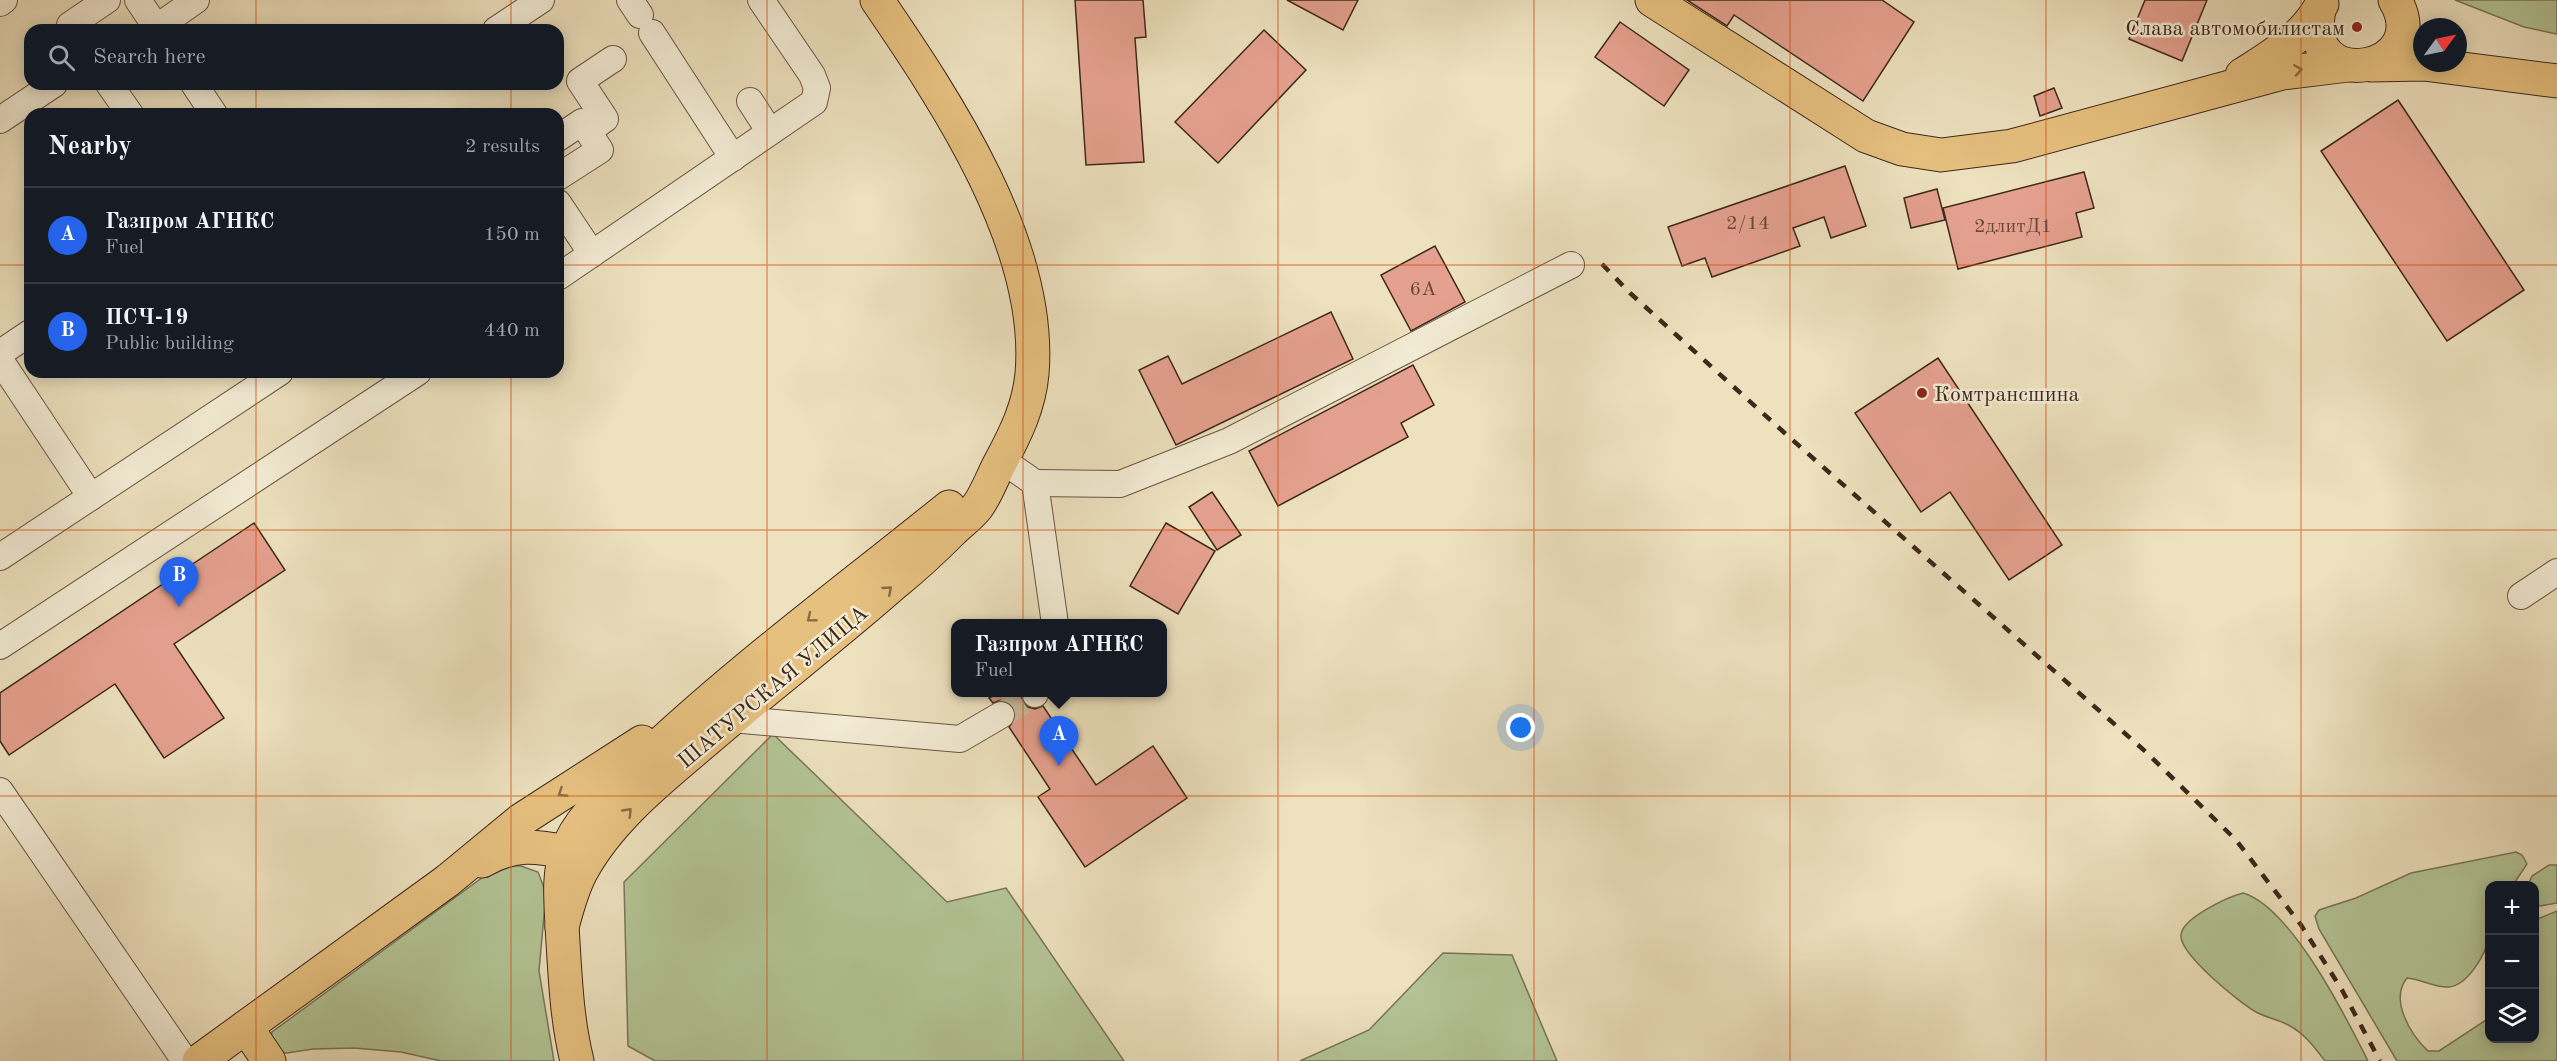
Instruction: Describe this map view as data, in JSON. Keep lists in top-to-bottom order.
{
  "streets": {
    "main road": ["ШАТУРСКАЯ УЛИЦА"]
  },
  "places": ["Слава автомобилистам", "Комтрансшина"],
  "house_numbers": ["2/14", "2длитД1", "6А"],
  "north": "top right",
  "page": {
    "search": "Search here",
    "heading": ["Nearby", "2 results"],
    "list": [
      {
        "mark": "A",
        "name": "Газпром АГНКС",
        "note": "Fuel",
        "value": "150 m"
      },
      {
        "mark": "B",
        "name": "ПСЧ-19",
        "note": "Public building",
        "value": "440 m"
      }
    ],
    "pins": ["B", "A"],
    "popup": ["Газпром АГНКС", "Fuel"],
    "map_buttons": ["+", "−"]
  }
}
